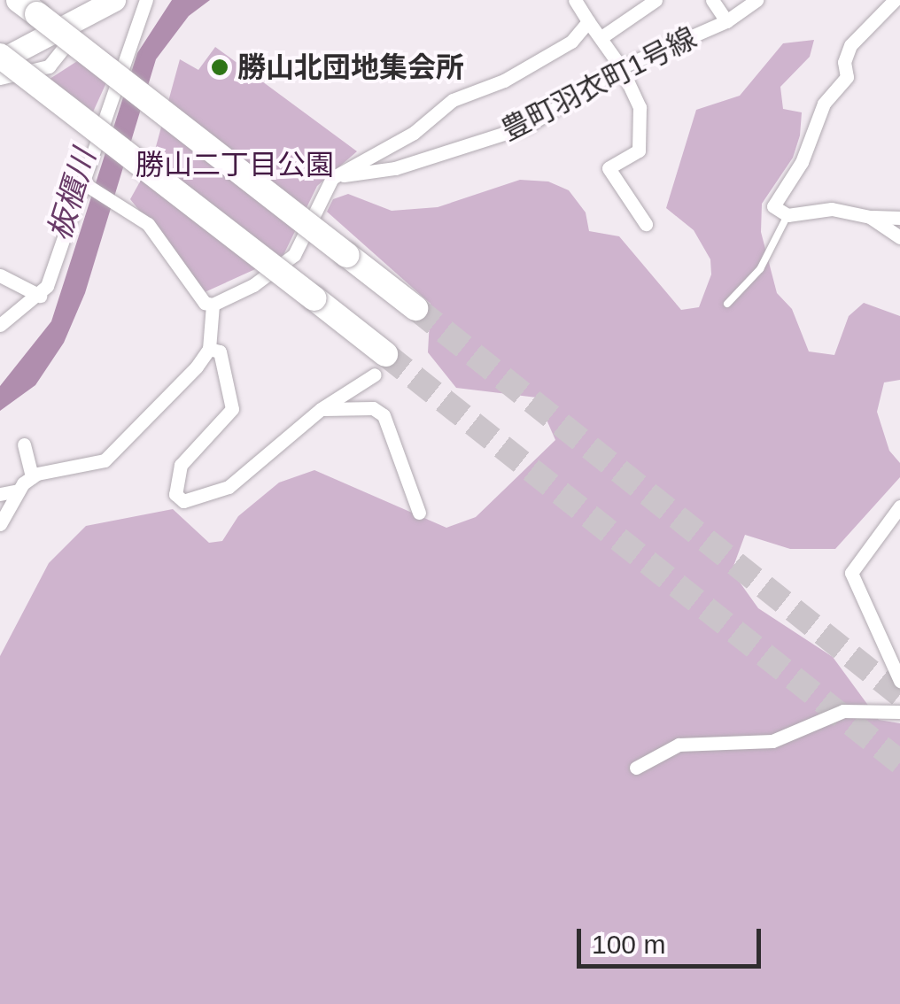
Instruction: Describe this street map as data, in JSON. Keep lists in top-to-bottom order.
{
  "streets": {
    "street": ["豊町羽衣町1号線"]
  },
  "water": ["板櫃川"],
  "parks": ["勝山二丁目公園"],
  "places": ["勝山北団地集会所"],
  "scale_bar": "100 m"
}
